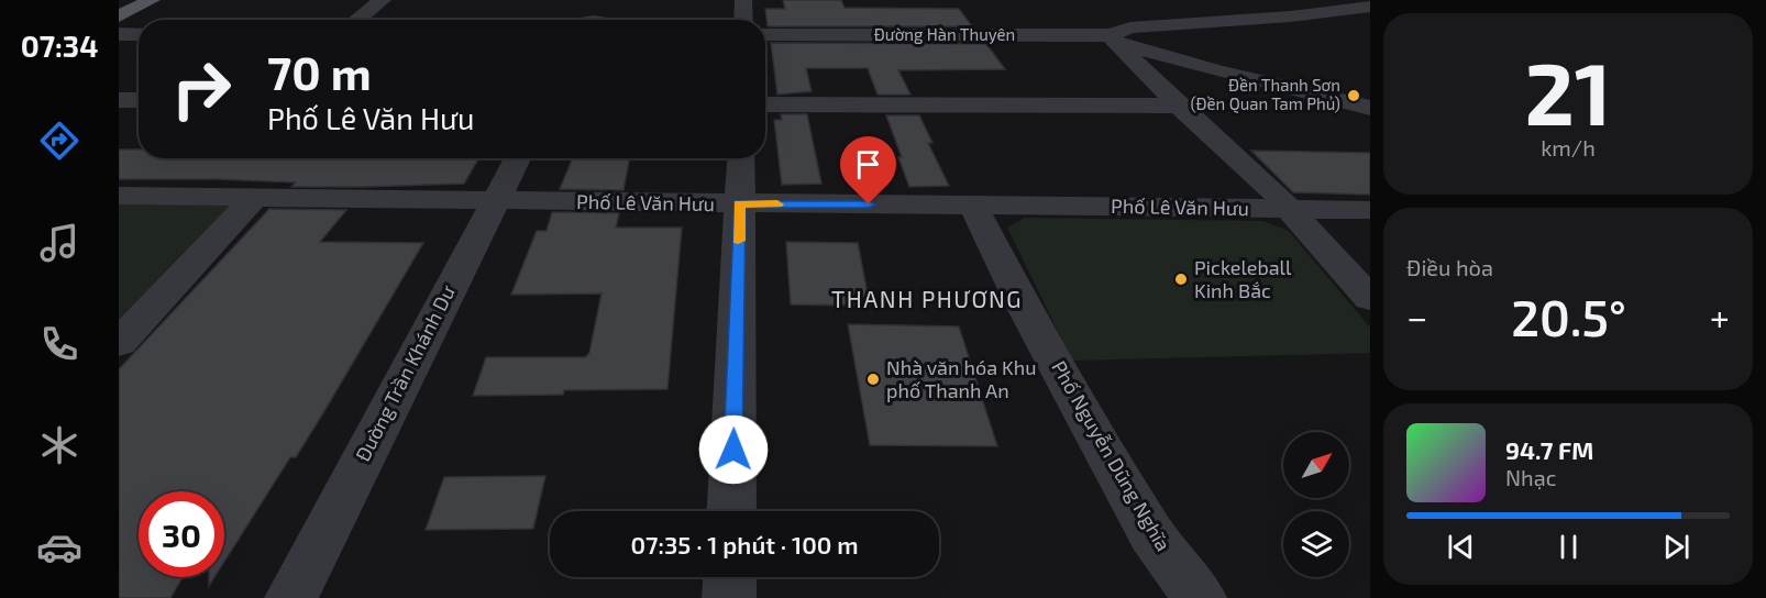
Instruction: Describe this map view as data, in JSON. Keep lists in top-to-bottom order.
{
  "streets": {
    "street": [
      "Đường Hàn Thuyên",
      "Phố Lê Văn Hưu",
      "Đường Trần Khánh Dư",
      "Phố Nguyễn Dũng Nghĩa"
    ]
  },
  "crossings": [
    ["Phố Lê Văn Hưu", "Đường Trần Khánh Dư"],
    ["Phố Lê Văn Hưu", "Phố Nguyễn Dũng Nghĩa"]
  ],
  "districts": ["THANH PHƯƠNG"],
  "places": ["Đền Thanh Sơn (Đền Quan Tam Phủ)", "Pickeleball Kinh Bắc", "Nhà văn hóa Khu phố Thanh An"],
  "north": "top right",
  "page": {
    "tabs": "07:34",
    "tile": [
      ["21", "km/h"],
      "Điều hòa"
    ],
    "turn": ["70 m", "Phố Lê Văn Hưu"],
    "heat": ["−", "20.5°", "+"],
    "song": ["94.7 FM", "Nhạc"],
    "limit": "30",
    "trip": "07:35 · 1 phút · 100 m"
  }
}
